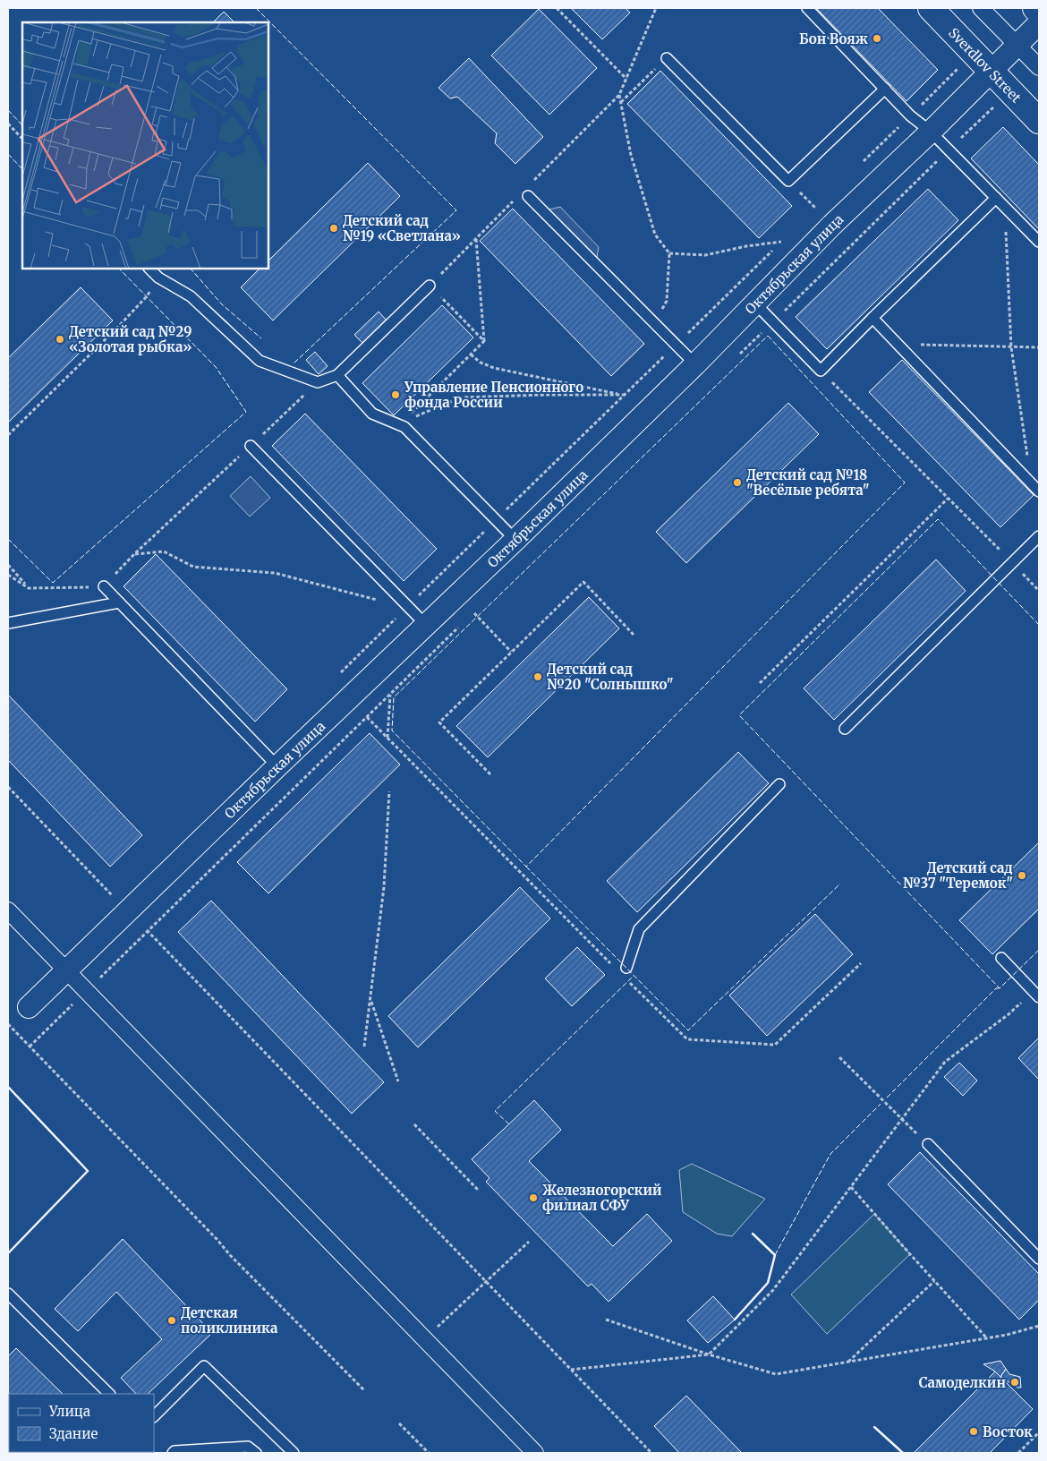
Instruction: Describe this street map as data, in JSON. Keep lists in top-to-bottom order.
{
  "streets": {
    "street": ["Sverdlov Street", "Октябрьская улица"]
  },
  "crossings": [
    ["Sverdlov Street", "Октябрьская улица"]
  ],
  "places": [
    "Бон Вояж",
    "Детский сад №19 «Светлана»",
    "Детский сад №29 «Золотая рыбка»",
    "Управление Пенсионного фонда России",
    "Детский сад №18 \"Весёлые ребята\"",
    "Детский сад №20 \"Солнышко\"",
    "Детский сад №37 \"Теремок\"",
    "Железногорский филиал СФУ",
    "Детская поликлиника",
    "Самоделкин",
    "Восток"
  ],
  "legend": ["Улица", "Здание"]
}
